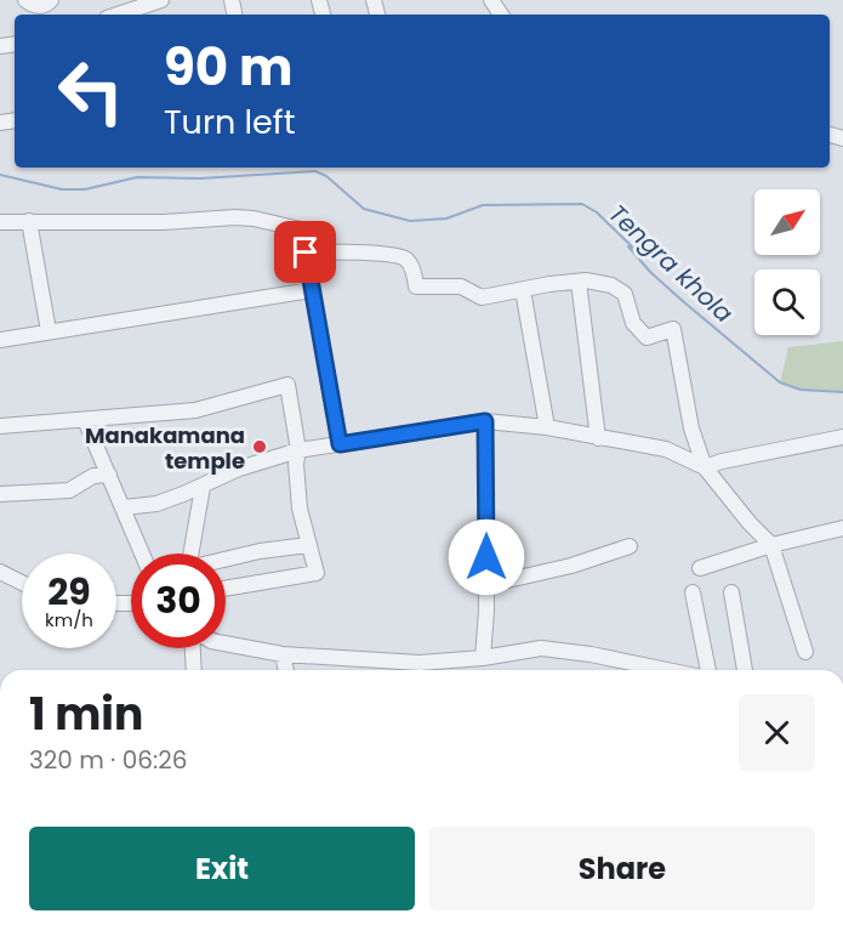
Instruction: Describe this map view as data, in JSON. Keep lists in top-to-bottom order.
{
  "water": ["Tengra khola"],
  "places": ["Manakamana temple"],
  "north": "top right",
  "page": {
    "turn": ["90 m", "Turn left"],
    "speed": "29 km/h",
    "limit": "30",
    "heading": ["1 min", "320 m · 06:26"],
    "buttons": ["Exit", "Share"]
  }
}
